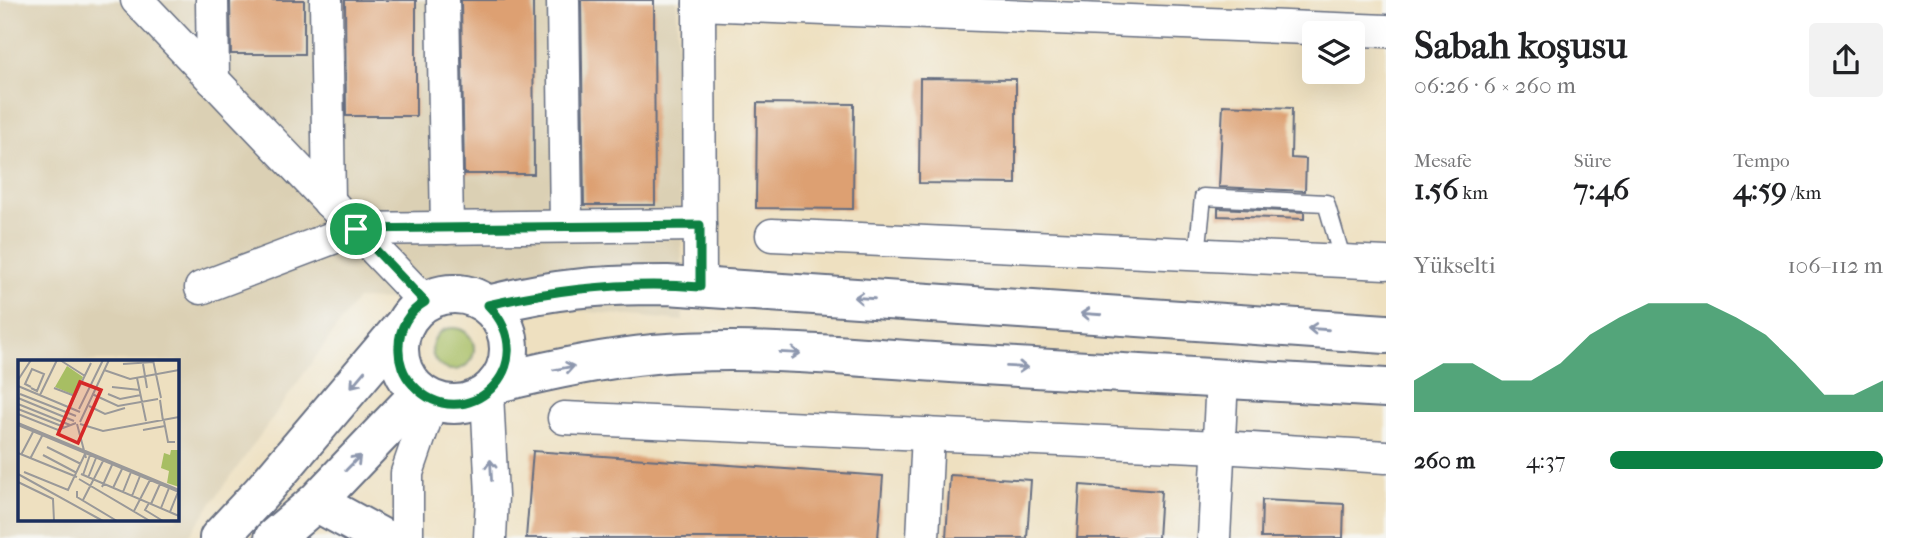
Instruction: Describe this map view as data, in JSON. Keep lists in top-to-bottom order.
{
  "page": {
    "heading": ["Sabah koşusu", "06:26 · 6 × 260 m"],
    "stats": [
      ["Mesafe", "1.56 km"],
      ["Süre", "7:46"],
      ["Tempo", "4:59 /km"]
    ],
    "chart": ["Yükselti", "106–112 m"],
    "list": [
      {
        "name": "260 m",
        "note": "4:37"
      }
    ]
  }
}
